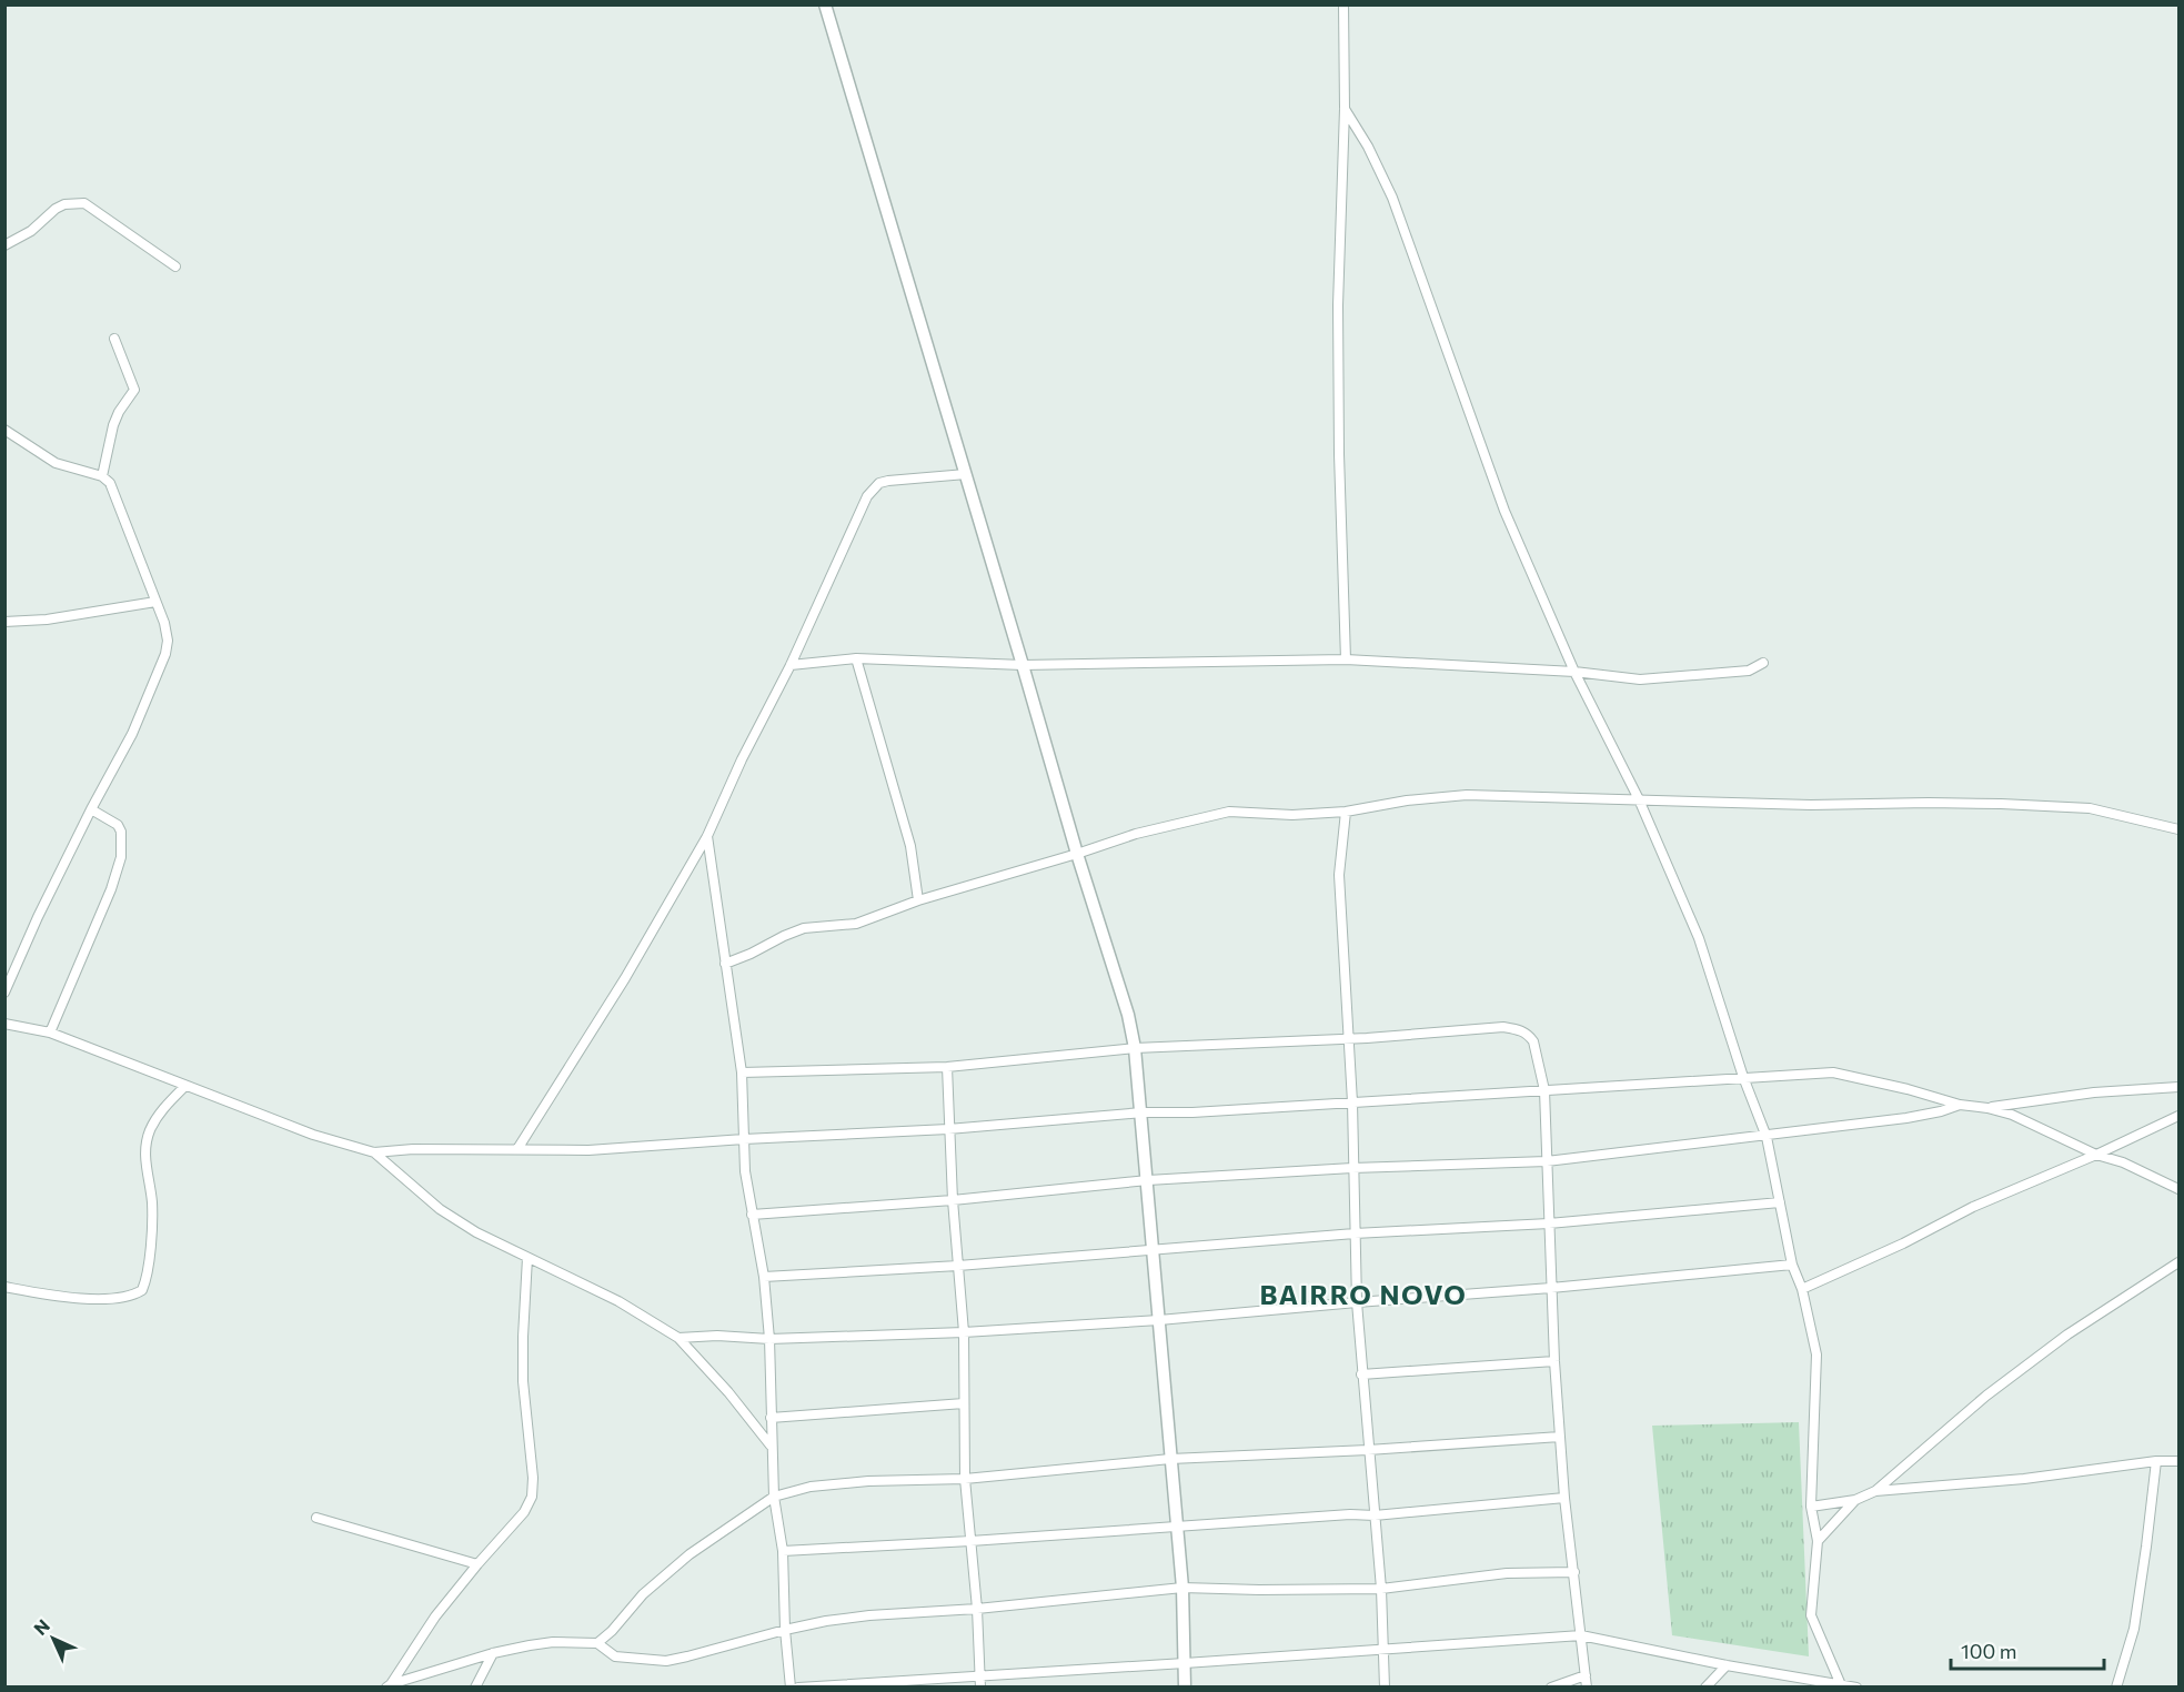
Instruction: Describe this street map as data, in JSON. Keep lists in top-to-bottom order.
{
  "districts": ["BAIRRO NOVO"],
  "scale_bar": "100 m",
  "north": "top left"
}
